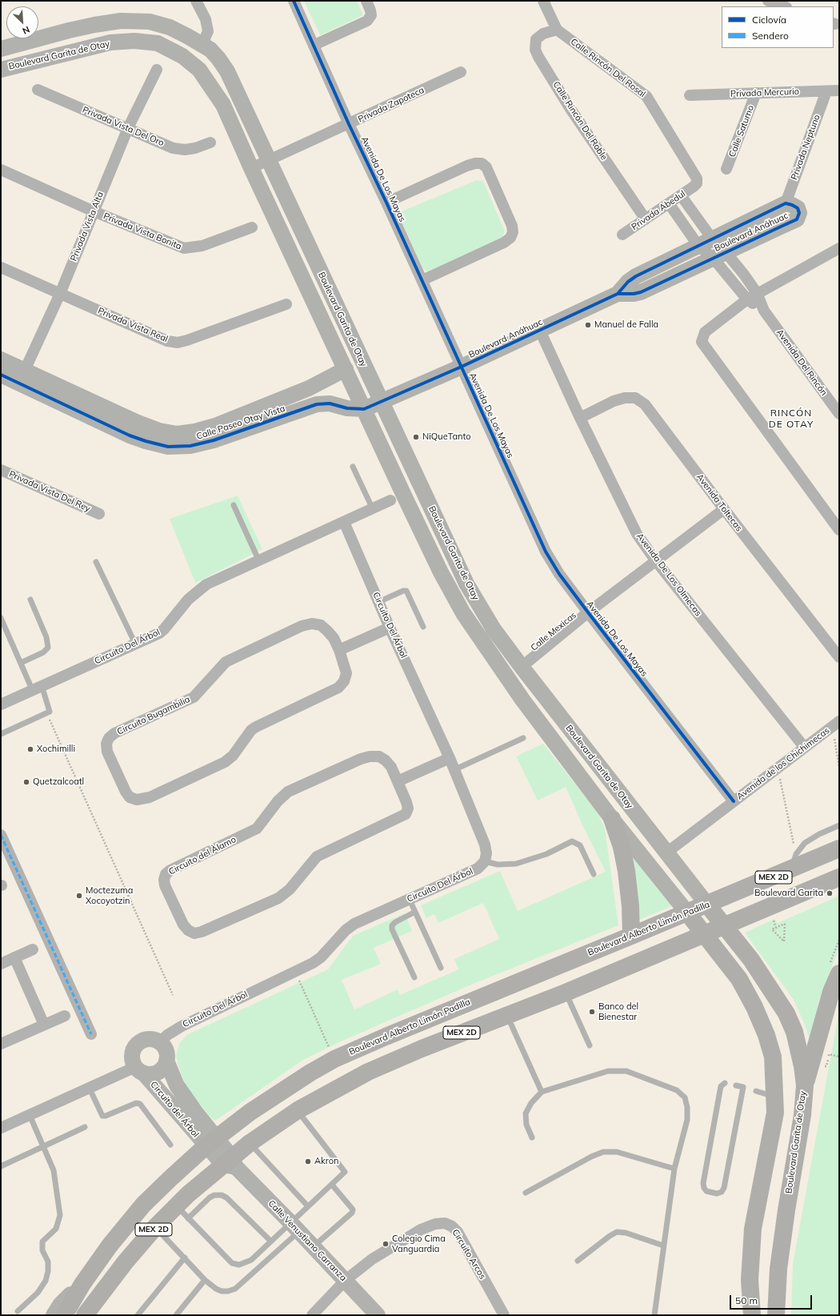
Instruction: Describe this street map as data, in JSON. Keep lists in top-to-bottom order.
{
  "streets": {
    "highway": ["Boulevard Garita de Otay", "MEX 2D", "Boulevard Alberto Limón Padilla"],
    "main road": [
      "Boulevard Anáhuac",
      "Calle Paseo Otay Vista",
      "Circuito del Árbol",
      "Calle Venustiano Carranza"
    ],
    "street": [
      "Calle Rincón Del Rosal",
      "Privada Mercurio",
      "Privada Zapoteca",
      "Calle Rincón Del Roble",
      "Privada Vista Del Oro",
      "Calle Saturno",
      "Privada Neptuno",
      "Avenida De Los Mayas",
      "Privada Abedul",
      "Privada Vista Alta",
      "Privada Vista Bonita",
      "Privada Vista Real",
      "Avenida Del Rincón",
      "Privada Vista Del Rey",
      "Avenida Toltecas",
      "Avenida De Los Olmecas",
      "Circuito Del Árbol",
      "Calle Mexicas",
      "Circuito Bugambilia",
      "Avenida de los Chichimecas",
      "Circuito del Àlamo",
      "Circuito Arcos"
    ]
  },
  "crossings": [
    ["Boulevard Garita de Otay", "Privada Zapoteca"],
    ["Boulevard Garita de Otay", "Boulevard Anáhuac"],
    ["Boulevard Garita de Otay", "Calle Paseo Otay Vista"],
    ["Boulevard Garita de Otay", "Calle Mexicas"],
    ["Boulevard Garita de Otay", "Avenida de los Chichimecas"],
    ["Boulevard Garita de Otay", "MEX 2D"],
    ["Boulevard Garita de Otay", "Boulevard Alberto Limón Padilla"],
    ["Calle Rincón Del Rosal", "Calle Rincón Del Roble"],
    ["Calle Rincón Del Rosal", "Privada Abedul"],
    ["Privada Mercurio", "Calle Saturno"],
    ["Privada Mercurio", "Privada Neptuno"],
    ["Privada Zapoteca", "Avenida De Los Mayas"],
    ["Calle Rincón Del Roble", "Privada Abedul"],
    ["Privada Vista Del Oro", "Privada Vista Alta"],
    ["Privada Neptuno", "Boulevard Anáhuac"],
    ["Avenida De Los Mayas", "Boulevard Anáhuac"],
    ["Avenida De Los Mayas", "Calle Mexicas"],
    ["Avenida De Los Mayas", "Avenida de los Chichimecas"],
    ["Privada Vista Alta", "Privada Vista Bonita"],
    ["Privada Vista Alta", "Privada Vista Real"],
    ["Privada Vista Alta", "Calle Paseo Otay Vista"],
    ["Boulevard Anáhuac", "Avenida Del Rincón"],
    ["Boulevard Anáhuac", "Calle Paseo Otay Vista"],
    ["Boulevard Anáhuac", "Avenida De Los Olmecas"],
    ["Avenida Toltecas", "Avenida De Los Olmecas"],
    ["Avenida Toltecas", "Calle Mexicas"],
    ["Avenida De Los Olmecas", "Calle Mexicas"],
    ["Avenida De Los Olmecas", "Avenida de los Chichimecas"],
    ["Circuito Del Árbol", "Circuito del Árbol"],
    ["MEX 2D", "Boulevard Alberto Limón Padilla"],
    ["MEX 2D", "Calle Venustiano Carranza"],
    ["Boulevard Alberto Limón Padilla", "Circuito del Árbol"],
    ["Boulevard Alberto Limón Padilla", "Calle Venustiano Carranza"],
    ["Circuito del Árbol", "Calle Venustiano Carranza"],
    ["Calle Venustiano Carranza", "Circuito Arcos"]
  ],
  "districts": ["RINCÓN DE OTAY"],
  "places": [
    "Manuel de Falla",
    "NiQueTanto",
    "Xochimilli",
    "Quetzalcoatl",
    "Boulevard Garita",
    "Moctezuma Xocoyotzin",
    "Banco del Bienestar",
    "Akron",
    "Colegio Cima Vanguardia"
  ],
  "legend": ["Ciclovía", "Sendero"],
  "scale_bar": "50 m",
  "north": "bottom right"
}
